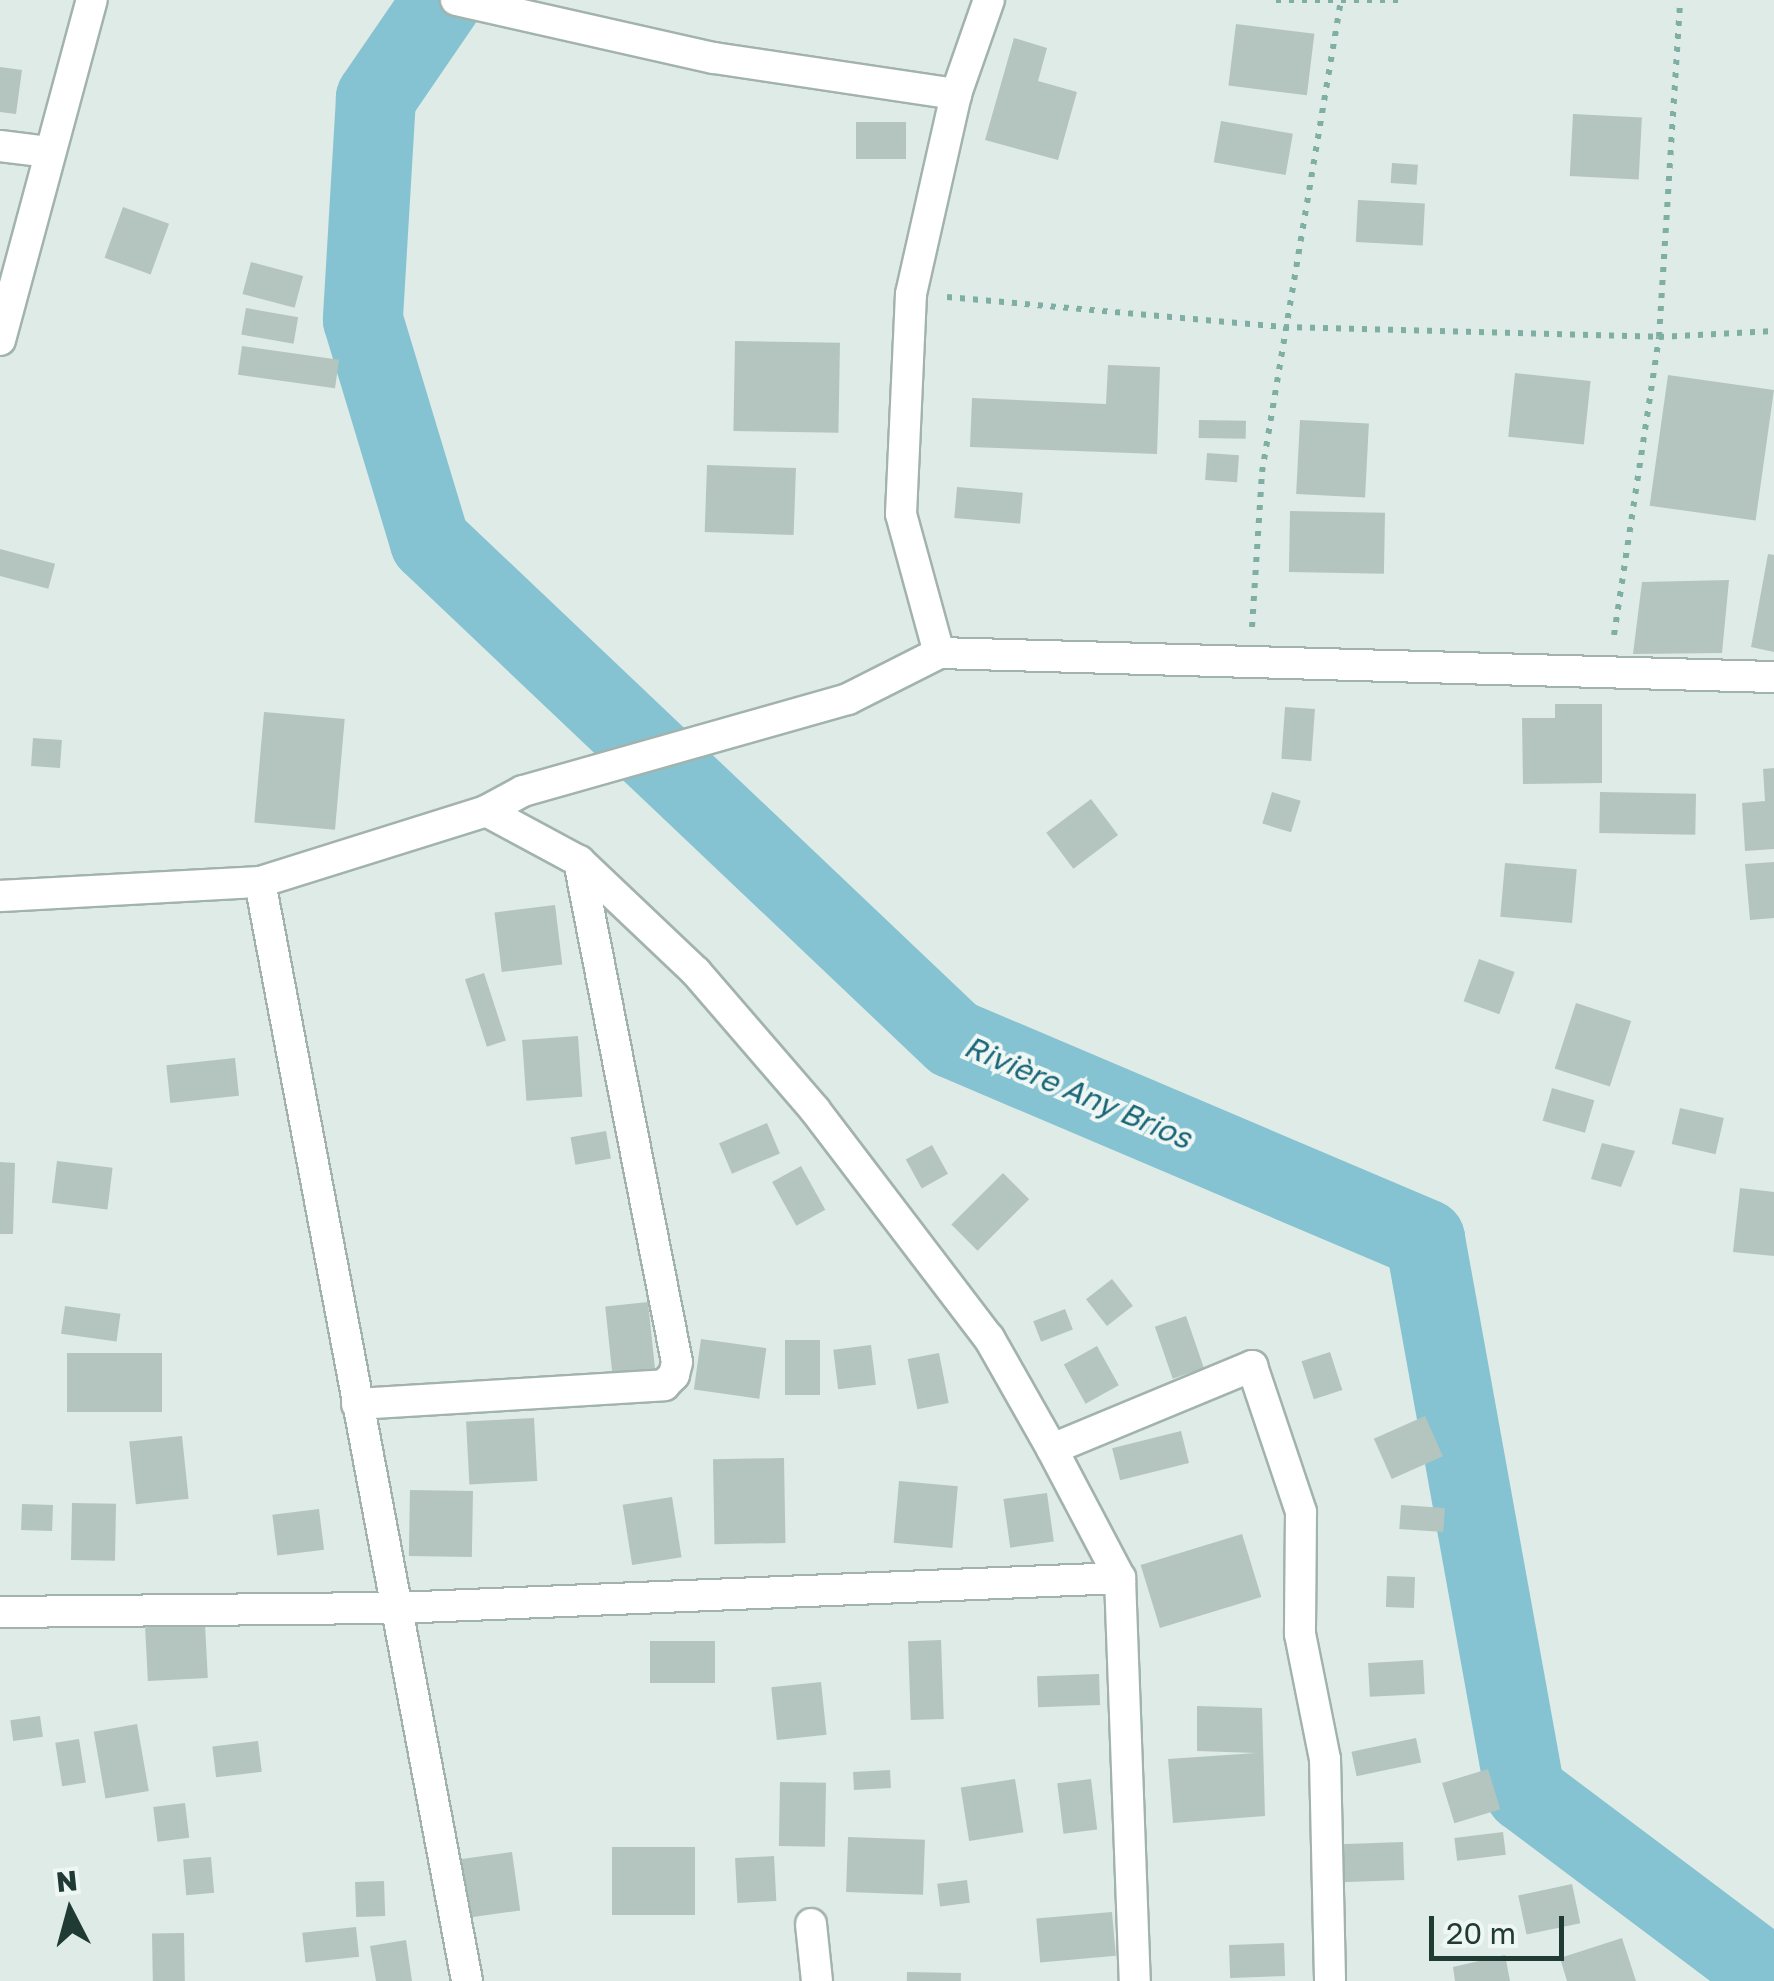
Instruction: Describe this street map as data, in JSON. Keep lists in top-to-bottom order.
{
  "water": ["Rivière Any Brios"],
  "scale_bar": "20 m",
  "north": "top"
}
